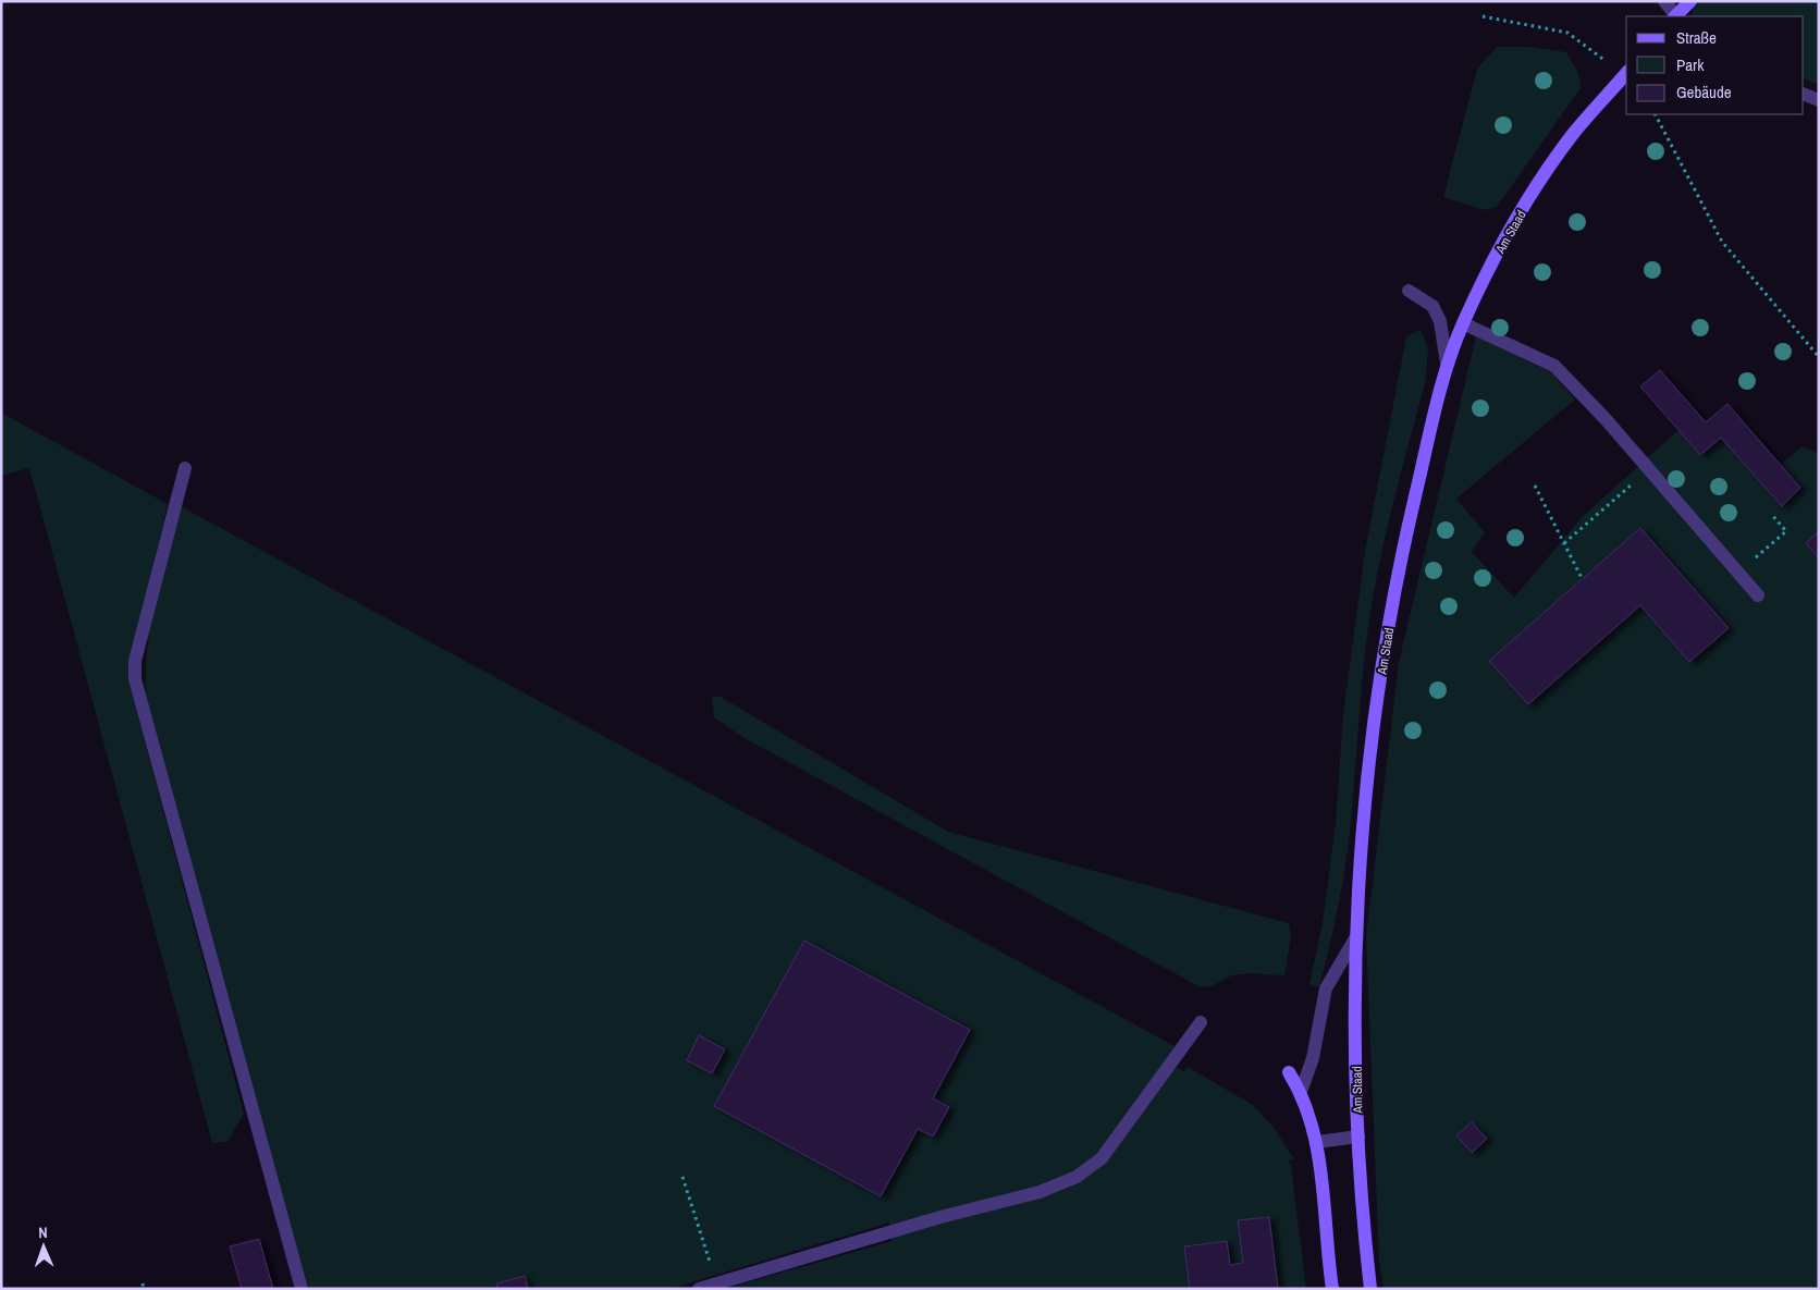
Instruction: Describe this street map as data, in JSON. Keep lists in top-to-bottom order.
{
  "streets": {
    "street": ["Am Staad"]
  },
  "legend": ["Straße", "Park", "Gebäude"],
  "north": "top"
}
